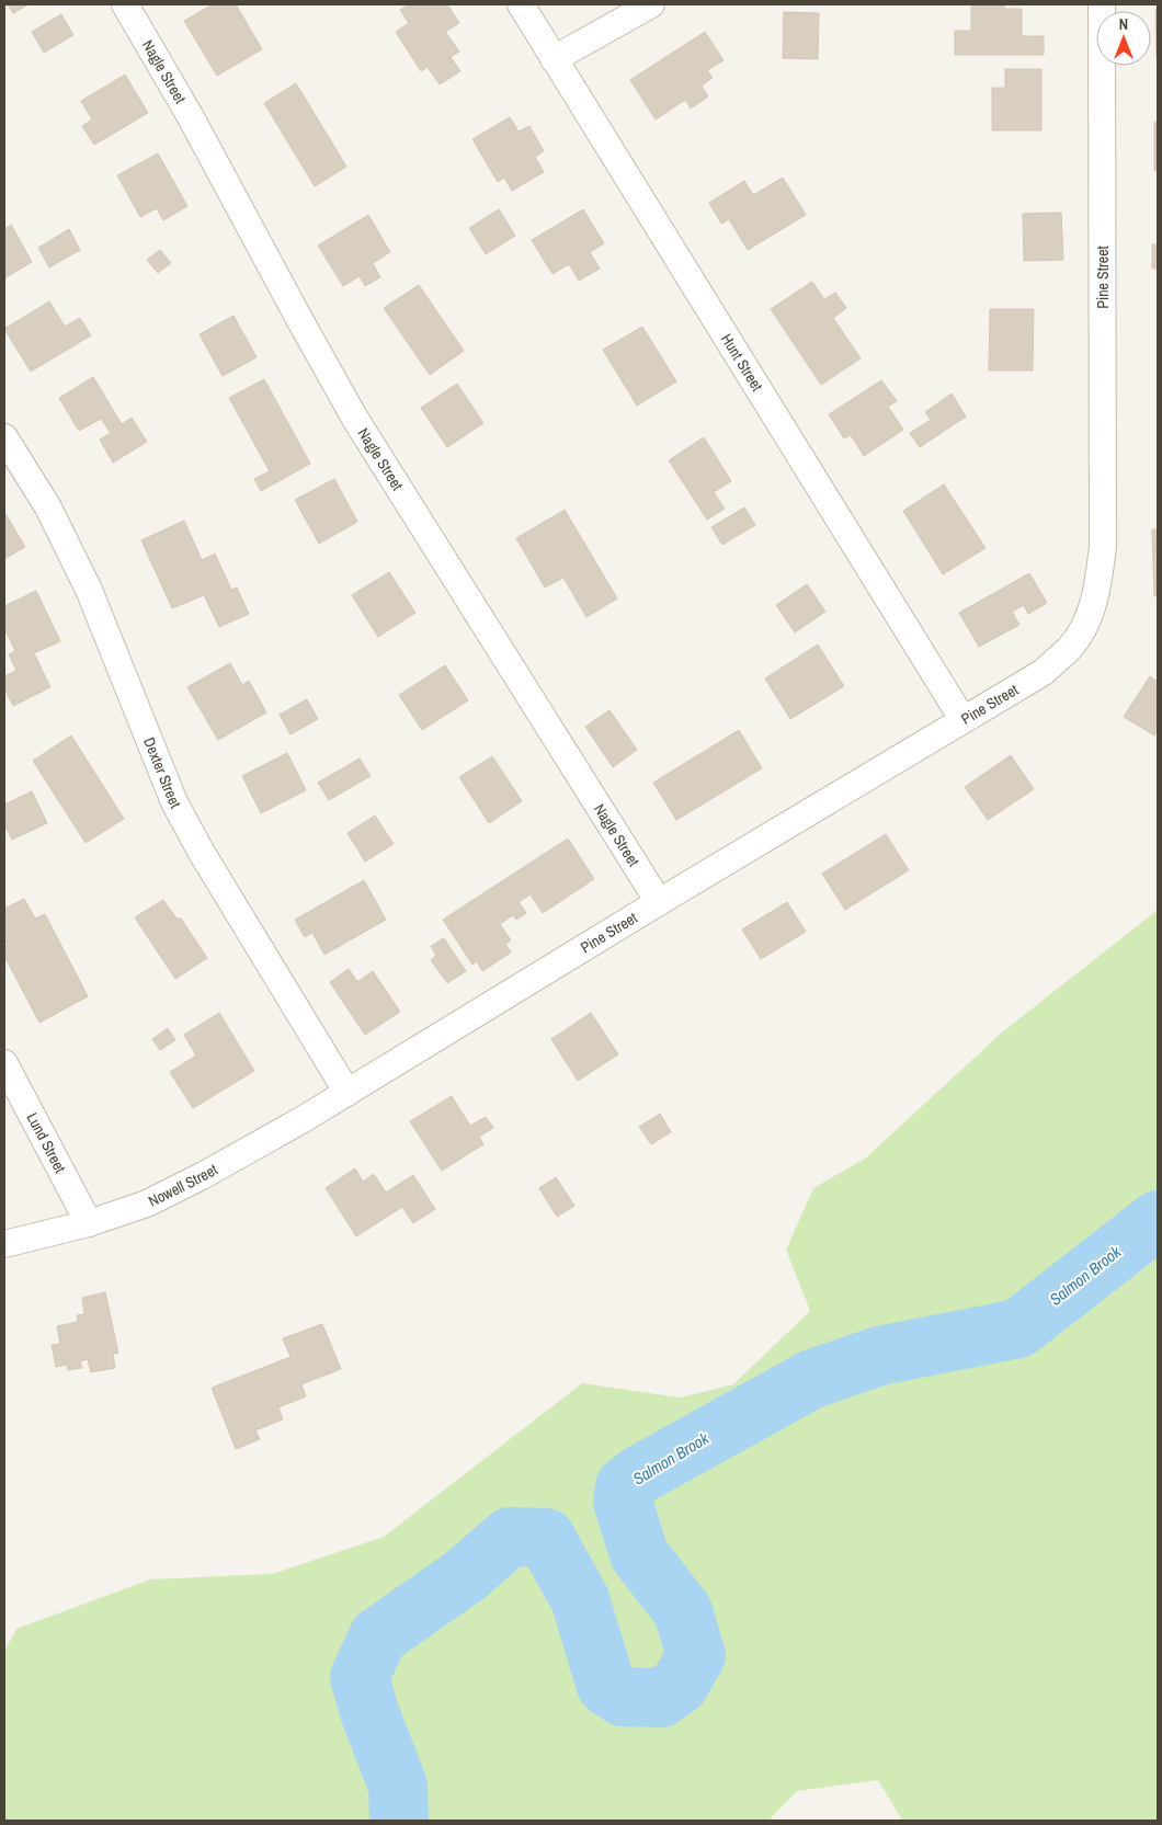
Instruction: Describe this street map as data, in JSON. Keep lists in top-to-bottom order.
{
  "streets": {
    "street": [
      "Nagle Street",
      "Pine Street",
      "Hunt Street",
      "Dexter Street",
      "Lund Street",
      "Nowell Street"
    ]
  },
  "crossings": [
    ["Nagle Street", "Pine Street"],
    ["Pine Street", "Hunt Street"],
    ["Pine Street", "Dexter Street"],
    ["Pine Street", "Nowell Street"],
    ["Dexter Street", "Nowell Street"],
    ["Lund Street", "Nowell Street"]
  ],
  "water": ["Salmon Brook"],
  "north": "top"
}
